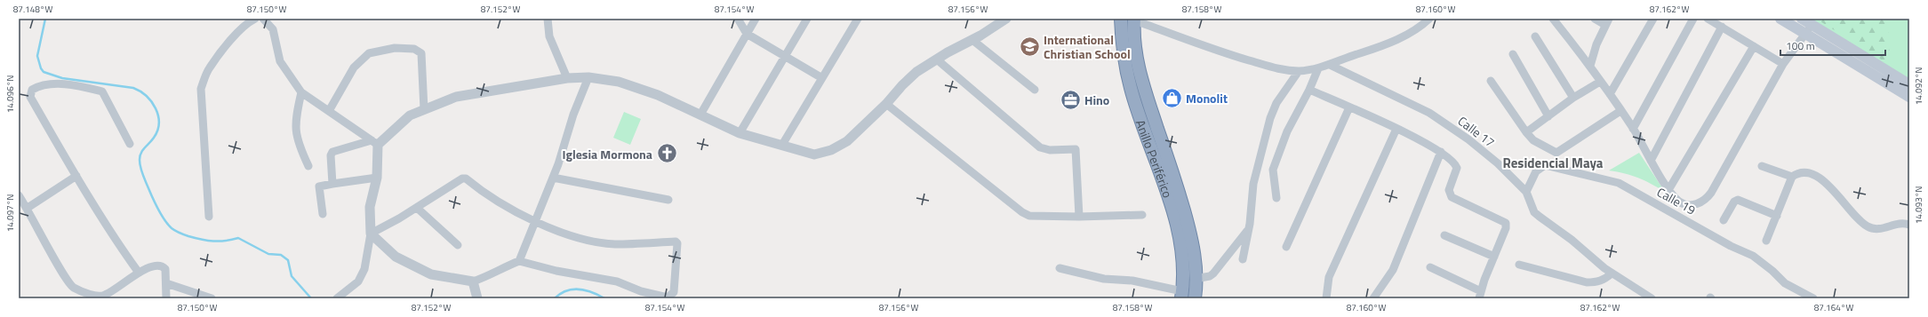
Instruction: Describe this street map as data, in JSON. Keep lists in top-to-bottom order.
{
  "streets": {
    "highway": ["Anillo Periférico"],
    "street": ["Calle 17", "Calle 19"]
  },
  "crossings": [
    ["Calle 17", "Calle 19"]
  ],
  "districts": ["Residencial Maya"],
  "places": {
    "school or university": ["International Christian School"],
    "shop": ["Monolit"],
    "office": ["Hino"],
    "church": ["Iglesia Mormona"]
  },
  "scale_bar": "100 m",
  "coordinates": [
    "87.148°W",
    "87.150°W",
    "87.152°W",
    "87.154°W",
    "87.156°W",
    "87.158°W",
    "87.160°W",
    "87.162°W",
    "14.092°N",
    "14.096°N",
    "14.093°N",
    "14.097°N",
    "87.164°W"
  ]
}
